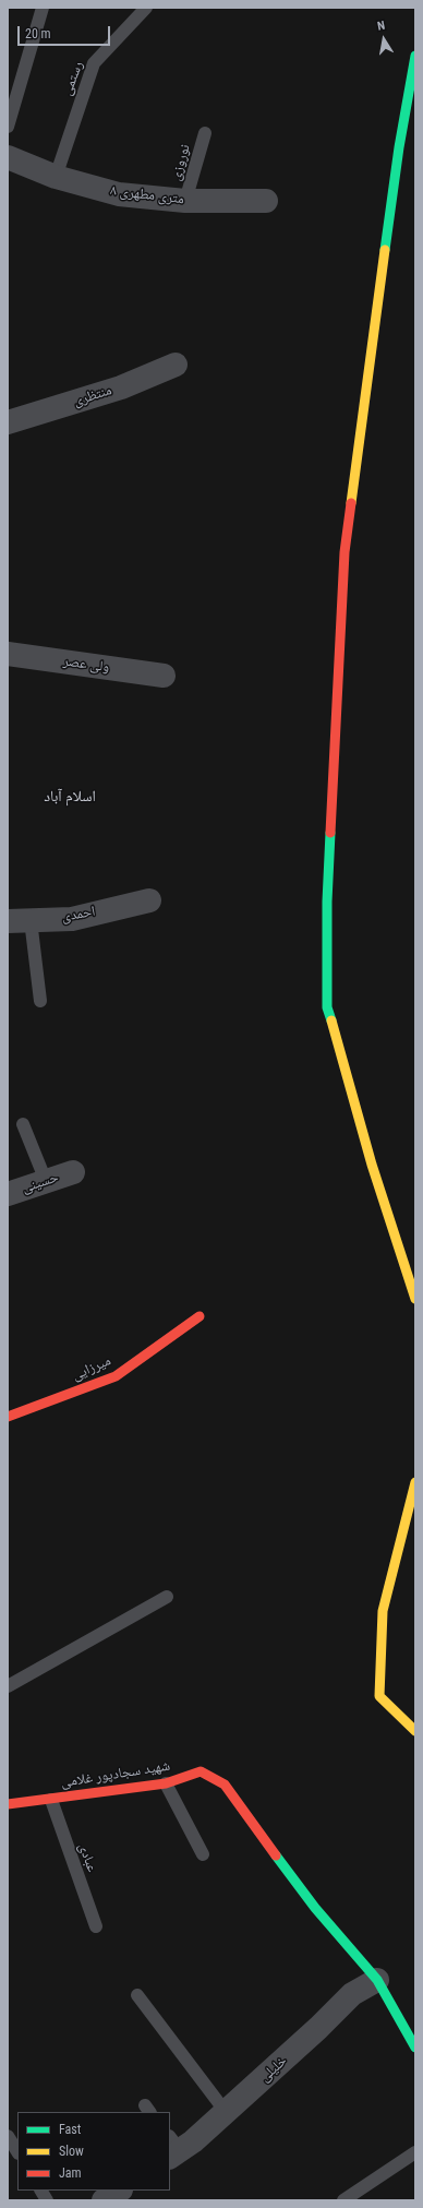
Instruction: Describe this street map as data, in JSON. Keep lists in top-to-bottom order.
{
  "streets": {
    "street": [
      "۸ متری مطهری",
      "منتظری",
      "ولی عصر",
      "احمدی",
      "حسینی",
      "میرزایی",
      "شهید سجادپور غلامی",
      "خلیلی"
    ],
    "lane": ["رستمی", "نوروزی", "عبادی"]
  },
  "crossings": [
    ["رستمی", "۸ متری مطهری"],
    ["نوروزی", "۸ متری مطهری"],
    ["شهید سجادپور غلامی", "عبادی"],
    ["شهید سجادپور غلامی", "خلیلی"]
  ],
  "districts": ["اسلام آباد"],
  "legend": ["Fast", "Slow", "Jam"],
  "scale_bar": "20 m",
  "north": "top"
}
